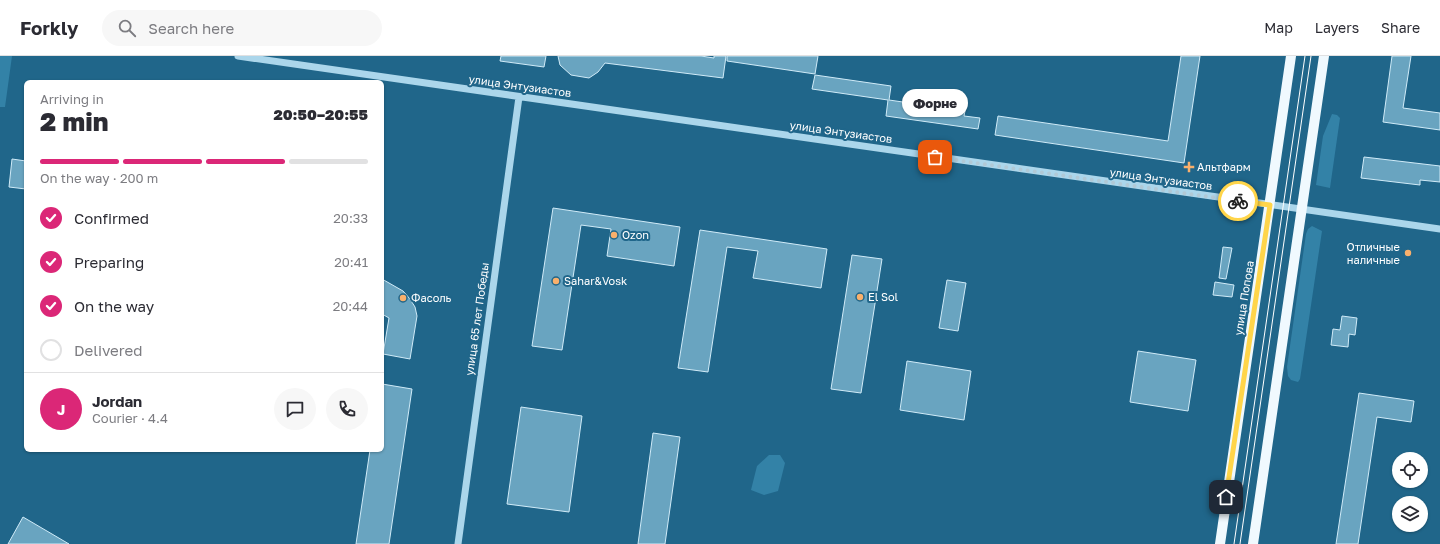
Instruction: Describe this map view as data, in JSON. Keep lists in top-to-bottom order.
{
  "streets": {
    "main road": ["улица Попова"],
    "street": ["улица Энтузиастов", "улица 65 лет Победы"]
  },
  "crossings": [
    ["улица Энтузиастов", "улица Попова"],
    ["улица Энтузиастов", "улица 65 лет Победы"]
  ],
  "places": {
    "other": [
      "Форне",
      "Ozon",
      "Отличные наличные",
      "Sahar&Vosk",
      "El Sol",
      "Фасоль"
    ],
    "health": ["Альтфарм"]
  },
  "page": {
    "header": "Forkly",
    "search": "Search here",
    "nav": ["Map", "Layers", "Share"],
    "heading": ["2 min", "Arriving in", "20:50–20:55"],
    "panel": ["Jordan", "Courier · 4.4"],
    "bubble": "Форне",
    "bar": "On the way · 200 m",
    "list": [
      ["Confirmed", "20:33"],
      ["Preparing", "20:41"],
      ["On the way", "20:44"],
      "Delivered"
    ],
    "round": "J"
  }
}
